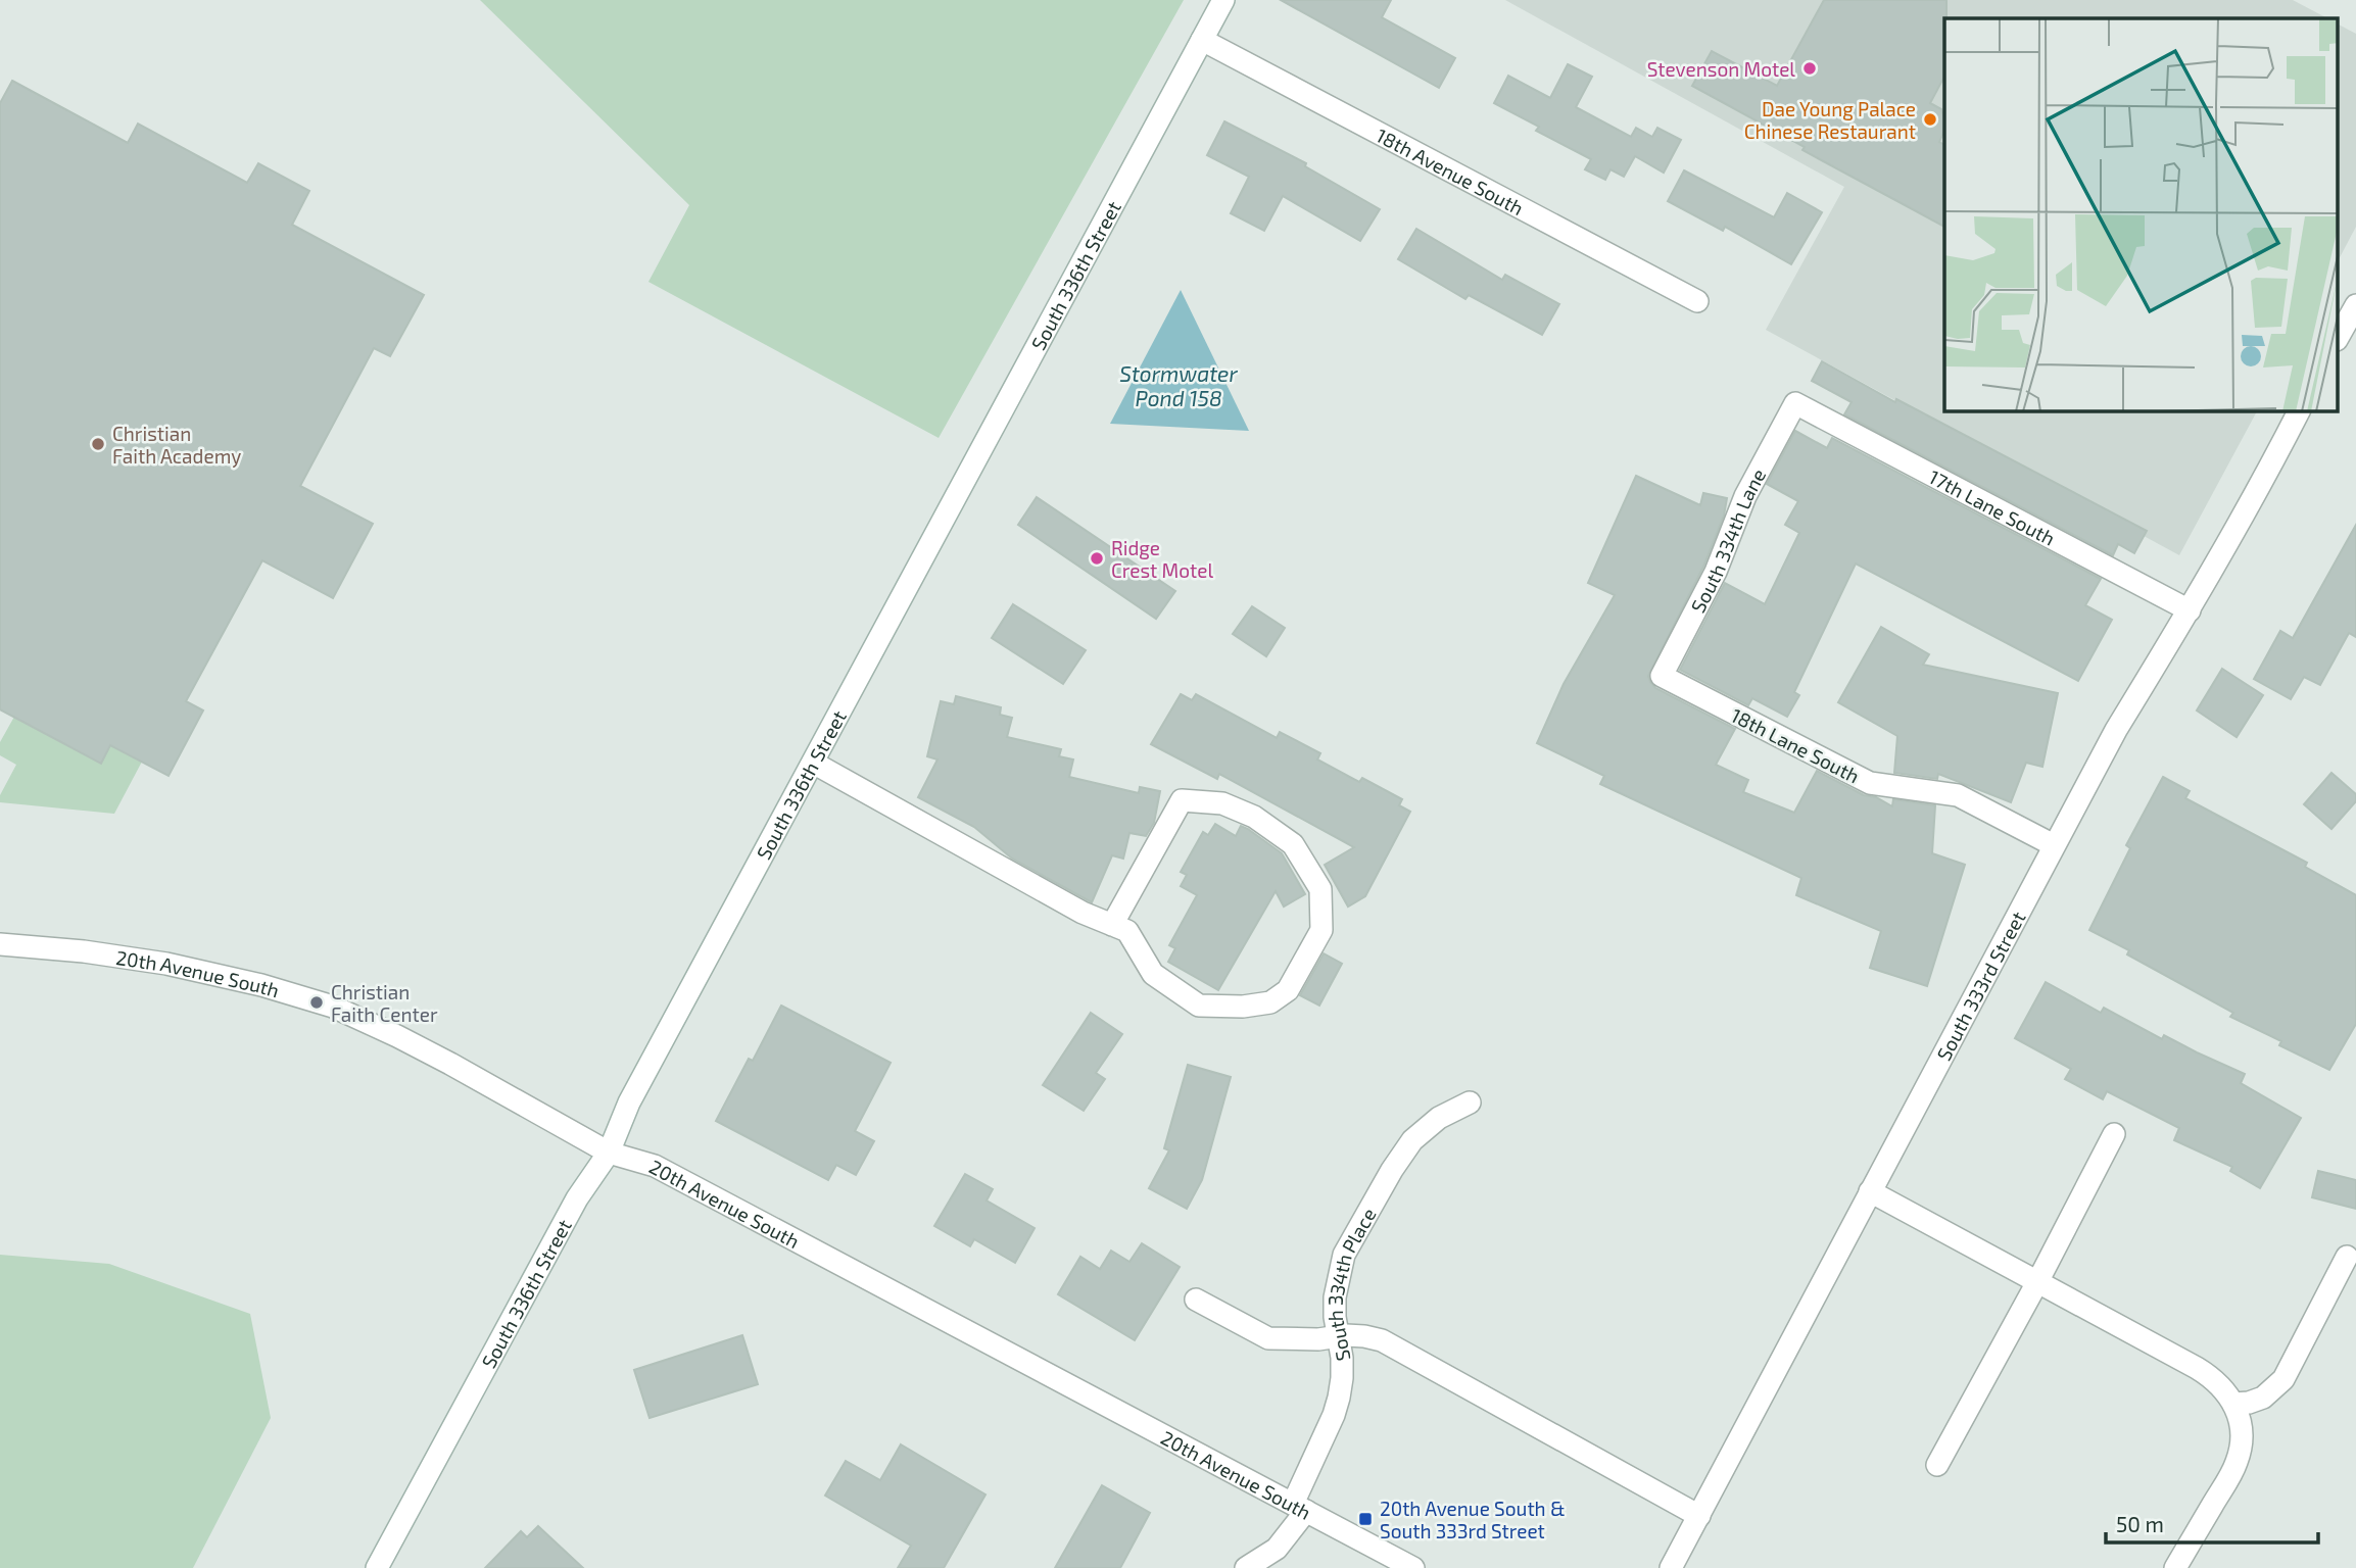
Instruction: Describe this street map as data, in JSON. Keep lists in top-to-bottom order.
{
  "streets": {
    "street": [
      "18th Avenue South",
      "South 336th Street",
      "17th Lane South",
      "South 334th Lane",
      "18th Lane South",
      "20th Avenue South",
      "South 333rd Street",
      "South 334th Place"
    ]
  },
  "crossings": [
    ["18th Avenue South", "South 336th Street"],
    ["South 336th Street", "20th Avenue South"],
    ["17th Lane South", "South 334th Lane"],
    ["17th Lane South", "South 333rd Street"],
    ["South 334th Lane", "18th Lane South"],
    ["18th Lane South", "South 333rd Street"],
    ["20th Avenue South", "South 334th Place"]
  ],
  "water": ["Stormwater Pond 158"],
  "places": {
    "other": [
      "Stevenson Motel",
      "Dae Young Palace Chinese Restaurant",
      "Christian Faith Academy",
      "Ridge Crest Motel",
      "Christian Faith Center"
    ],
    "transit": ["20th Avenue South & South 333rd Street"]
  },
  "scale_bar": "50 m"
}
